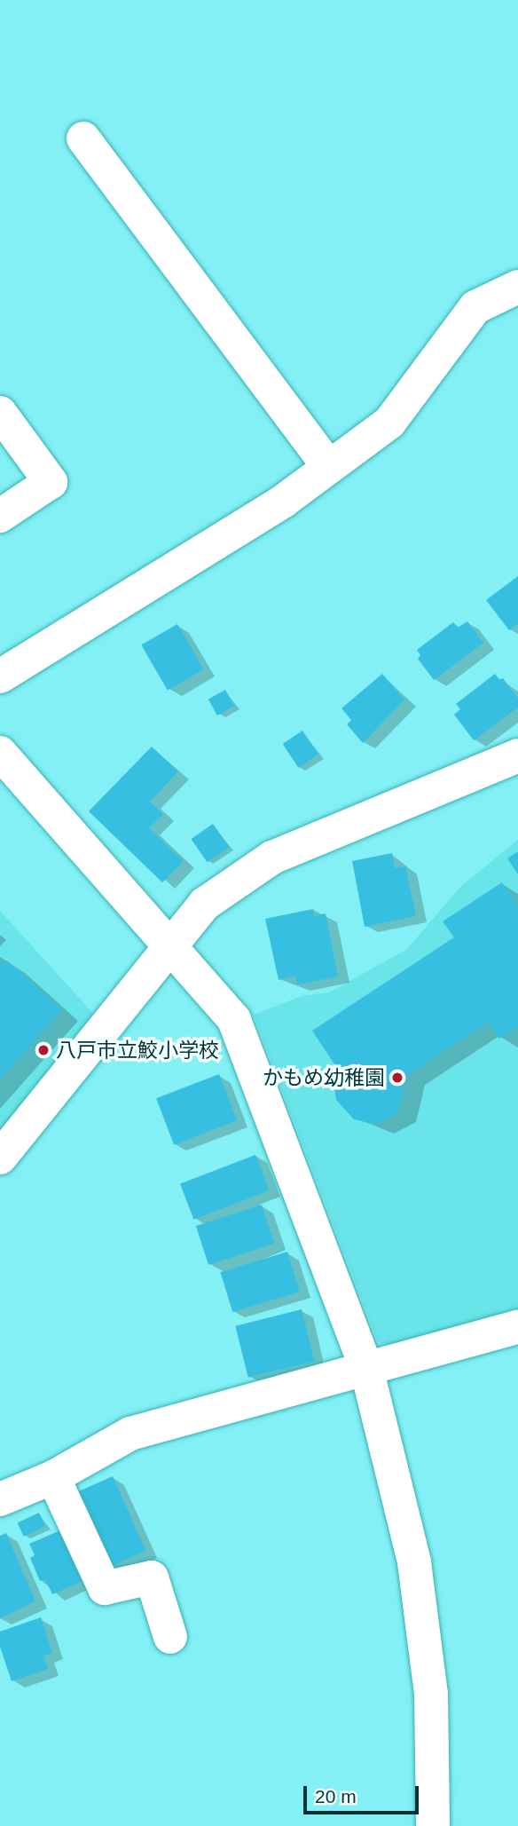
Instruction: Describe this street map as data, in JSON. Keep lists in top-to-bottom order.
{
  "places": ["八戸市立鮫小学校", "かもめ幼稚園"],
  "scale_bar": "20 m"
}
